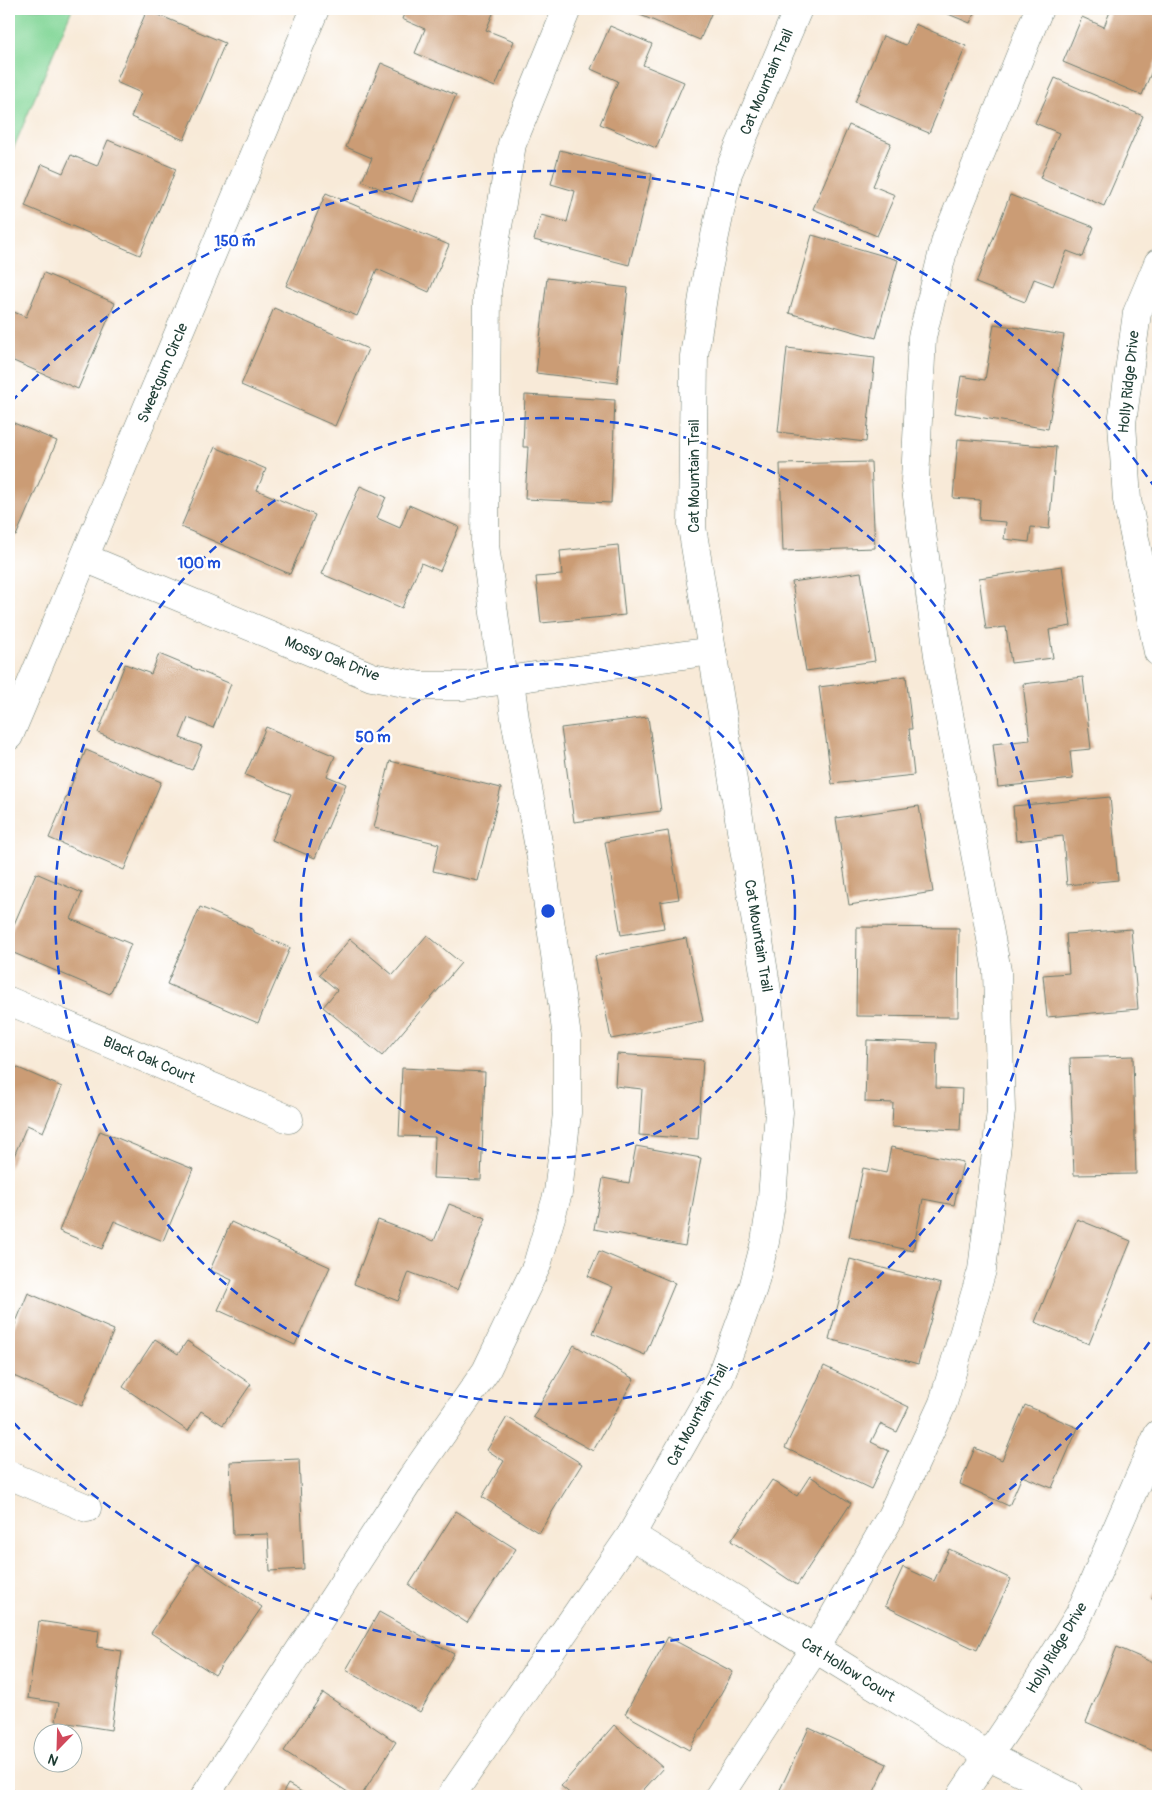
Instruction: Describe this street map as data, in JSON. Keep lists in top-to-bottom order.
{
  "streets": {
    "street": [
      "Cat Mountain Trail",
      "Sweetgum Circle",
      "Holly Ridge Drive",
      "Mossy Oak Drive",
      "Black Oak Court",
      "Cat Hollow Court"
    ]
  },
  "crossings": [
    ["Cat Mountain Trail", "Mossy Oak Drive"],
    ["Cat Mountain Trail", "Cat Hollow Court"],
    ["Sweetgum Circle", "Mossy Oak Drive"],
    ["Holly Ridge Drive", "Cat Hollow Court"]
  ],
  "north": "bottom left",
  "rings": ["150 m", "100 m", "50 m"]
}
